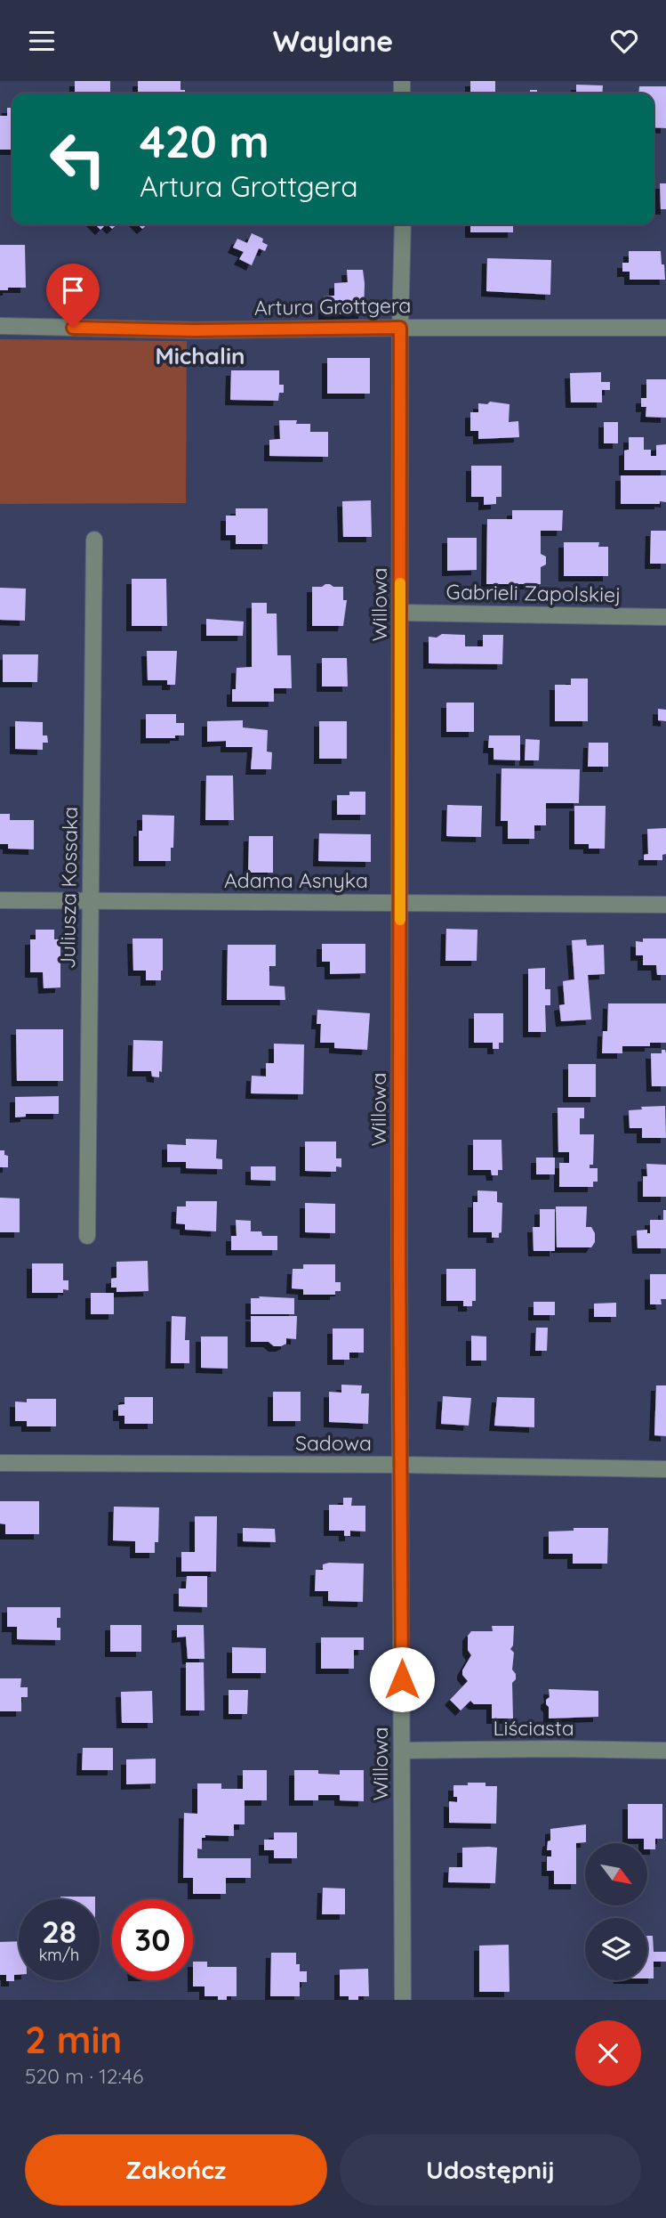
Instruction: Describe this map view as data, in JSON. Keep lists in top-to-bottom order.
{
  "streets": {
    "street": [
      "Artura Grottgera",
      "Gabrieli Zapolskiej",
      "Willowa",
      "Adama Asnyka",
      "Juliusza Kossaka",
      "Sadowa",
      "Liściasta"
    ]
  },
  "crossings": [
    ["Artura Grottgera", "Willowa"],
    ["Gabrieli Zapolskiej", "Willowa"],
    ["Willowa", "Adama Asnyka"],
    ["Willowa", "Sadowa"],
    ["Willowa", "Liściasta"],
    ["Adama Asnyka", "Juliusza Kossaka"]
  ],
  "districts": ["Michalin"],
  "north": "bottom right",
  "page": {
    "header": "Waylane",
    "turn": ["420 m", "Artura Grottgera"],
    "speed": "28 km/h",
    "limit": "30",
    "heading": ["2 min", "520 m · 12:46"],
    "buttons": ["Zakończ", "Udostępnij"]
  }
}
